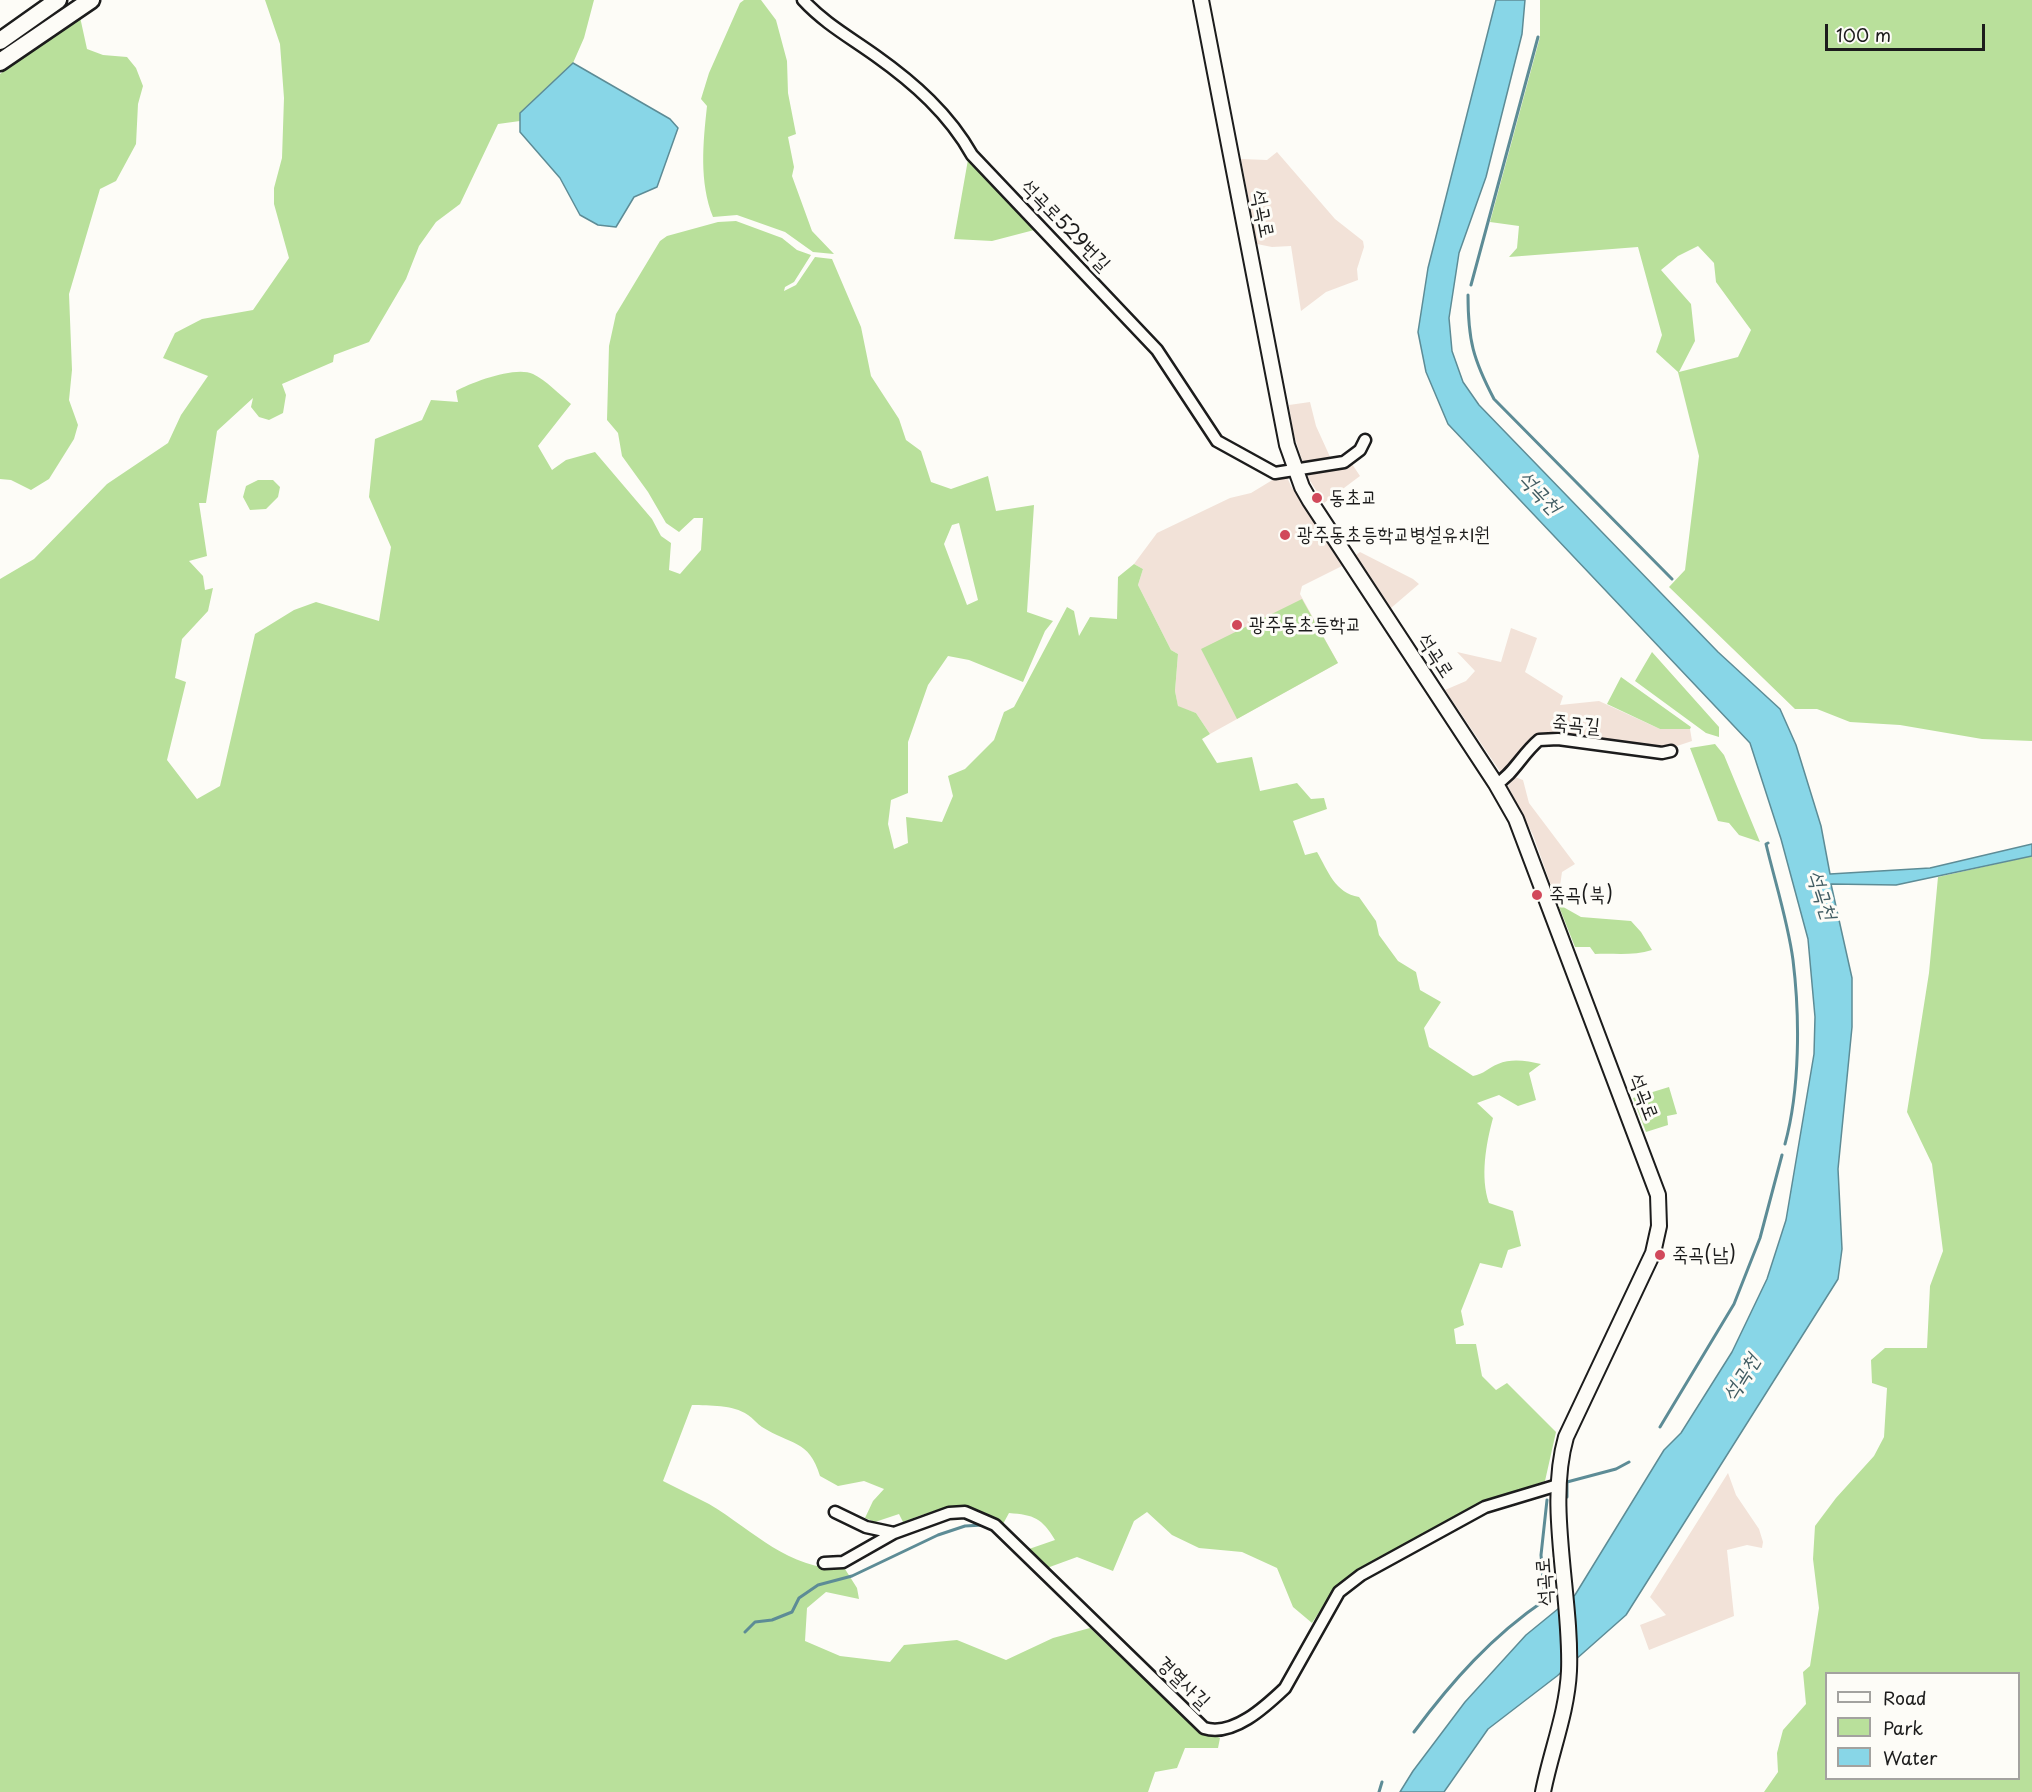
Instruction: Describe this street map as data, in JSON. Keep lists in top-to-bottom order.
{
  "streets": {
    "street": [
      "석곡로",
      "석곡로529번길",
      "죽곡길",
      "경열사길"
    ]
  },
  "crossings": [
    ["석곡로", "석곡로529번길"],
    ["석곡로", "죽곡길"],
    ["석곡로", "경열사길"]
  ],
  "water": ["석곡천"],
  "places": [
    "동초교",
    "광주동초등학교병설유치원",
    "광주동초등학교",
    "죽곡(북)",
    "죽곡(남)"
  ],
  "legend": ["Road", "Park", "Water"],
  "scale_bar": "100 m"
}
